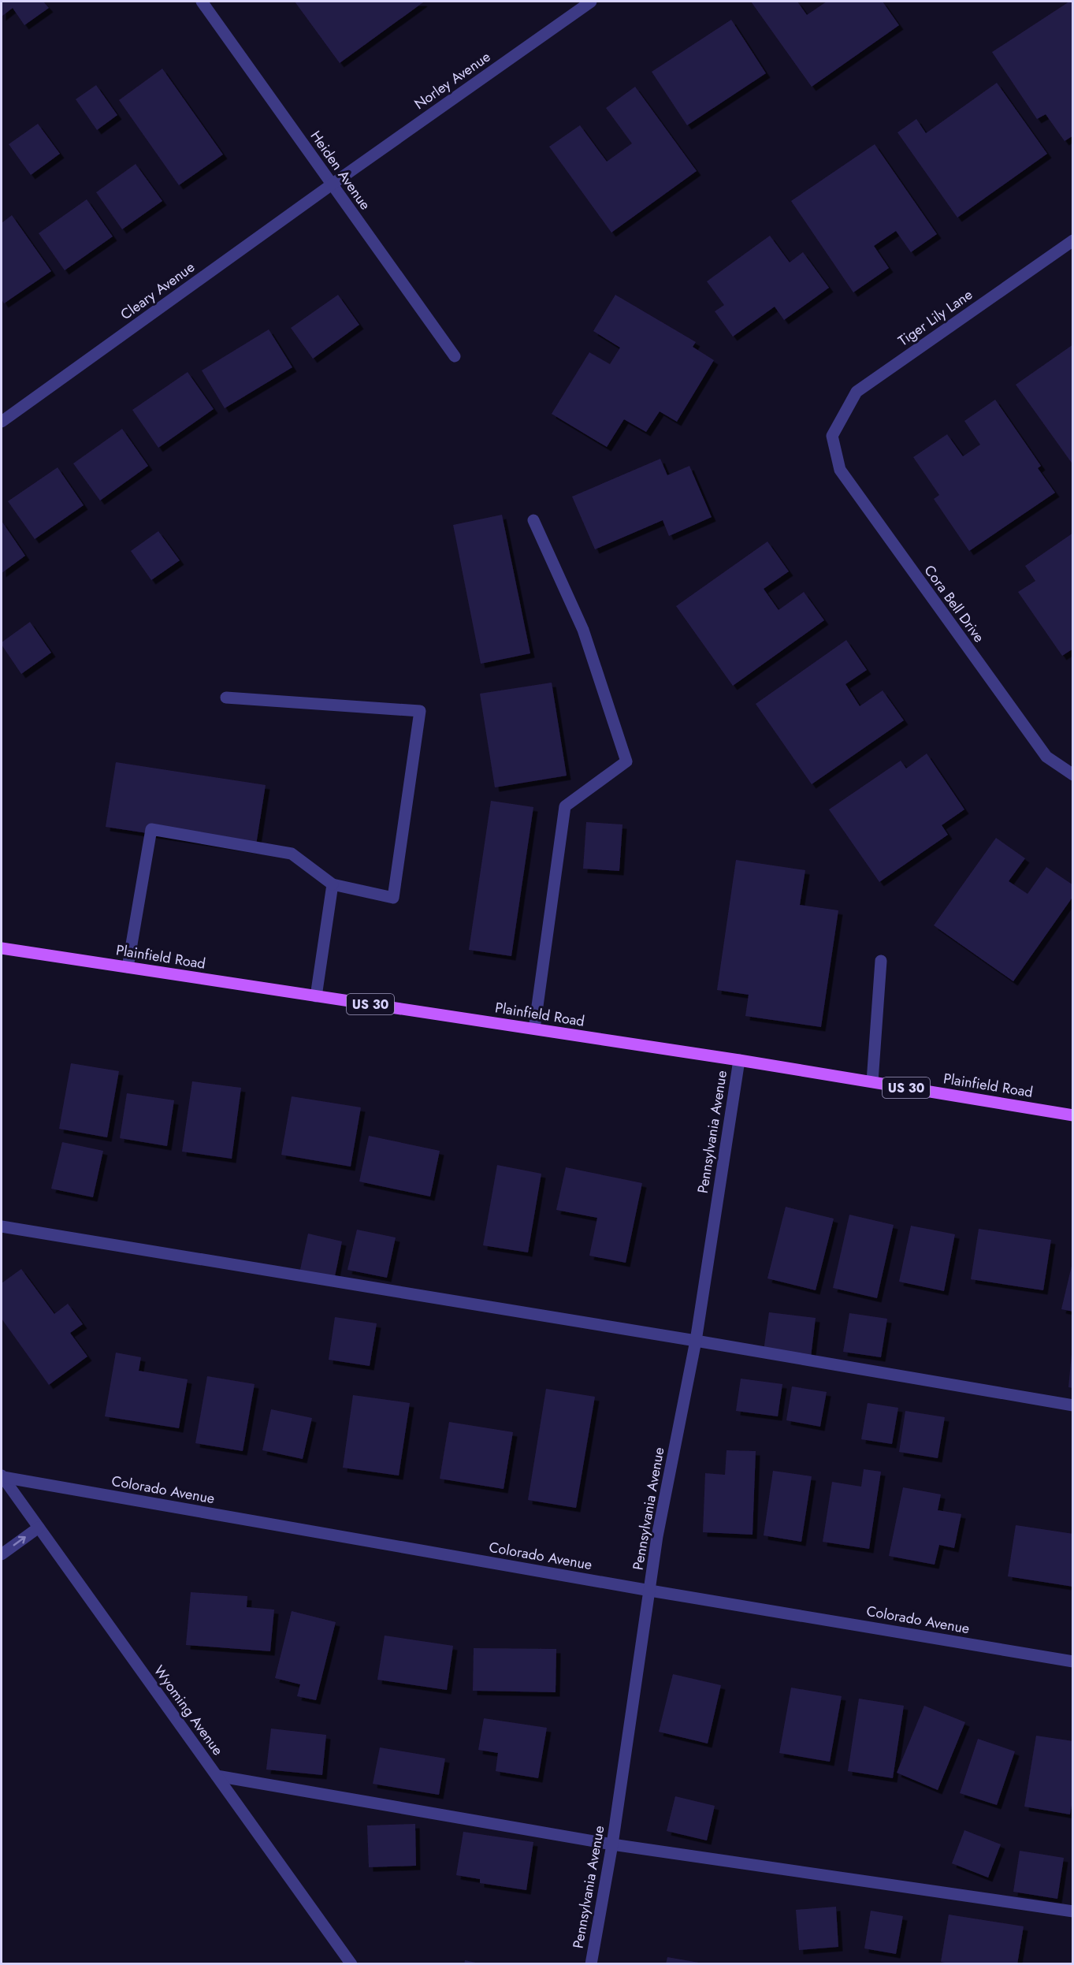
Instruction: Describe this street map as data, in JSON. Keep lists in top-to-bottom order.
{
  "streets": {
    "main road": ["Plainfield Road", "US 30"],
    "street": [
      "Norley Avenue",
      "Heiden Avenue",
      "Cleary Avenue",
      "Tiger Lily Lane",
      "Cora Bell Drive",
      "Pennsylvania Avenue",
      "Colorado Avenue",
      "Wyoming Avenue"
    ]
  },
  "crossings": [
    ["Norley Avenue", "Heiden Avenue"],
    ["Norley Avenue", "Cleary Avenue"],
    ["Heiden Avenue", "Cleary Avenue"],
    ["Tiger Lily Lane", "Cora Bell Drive"],
    ["Plainfield Road", "Pennsylvania Avenue"],
    ["Pennsylvania Avenue", "Colorado Avenue"],
    ["Colorado Avenue", "Wyoming Avenue"]
  ]
}
